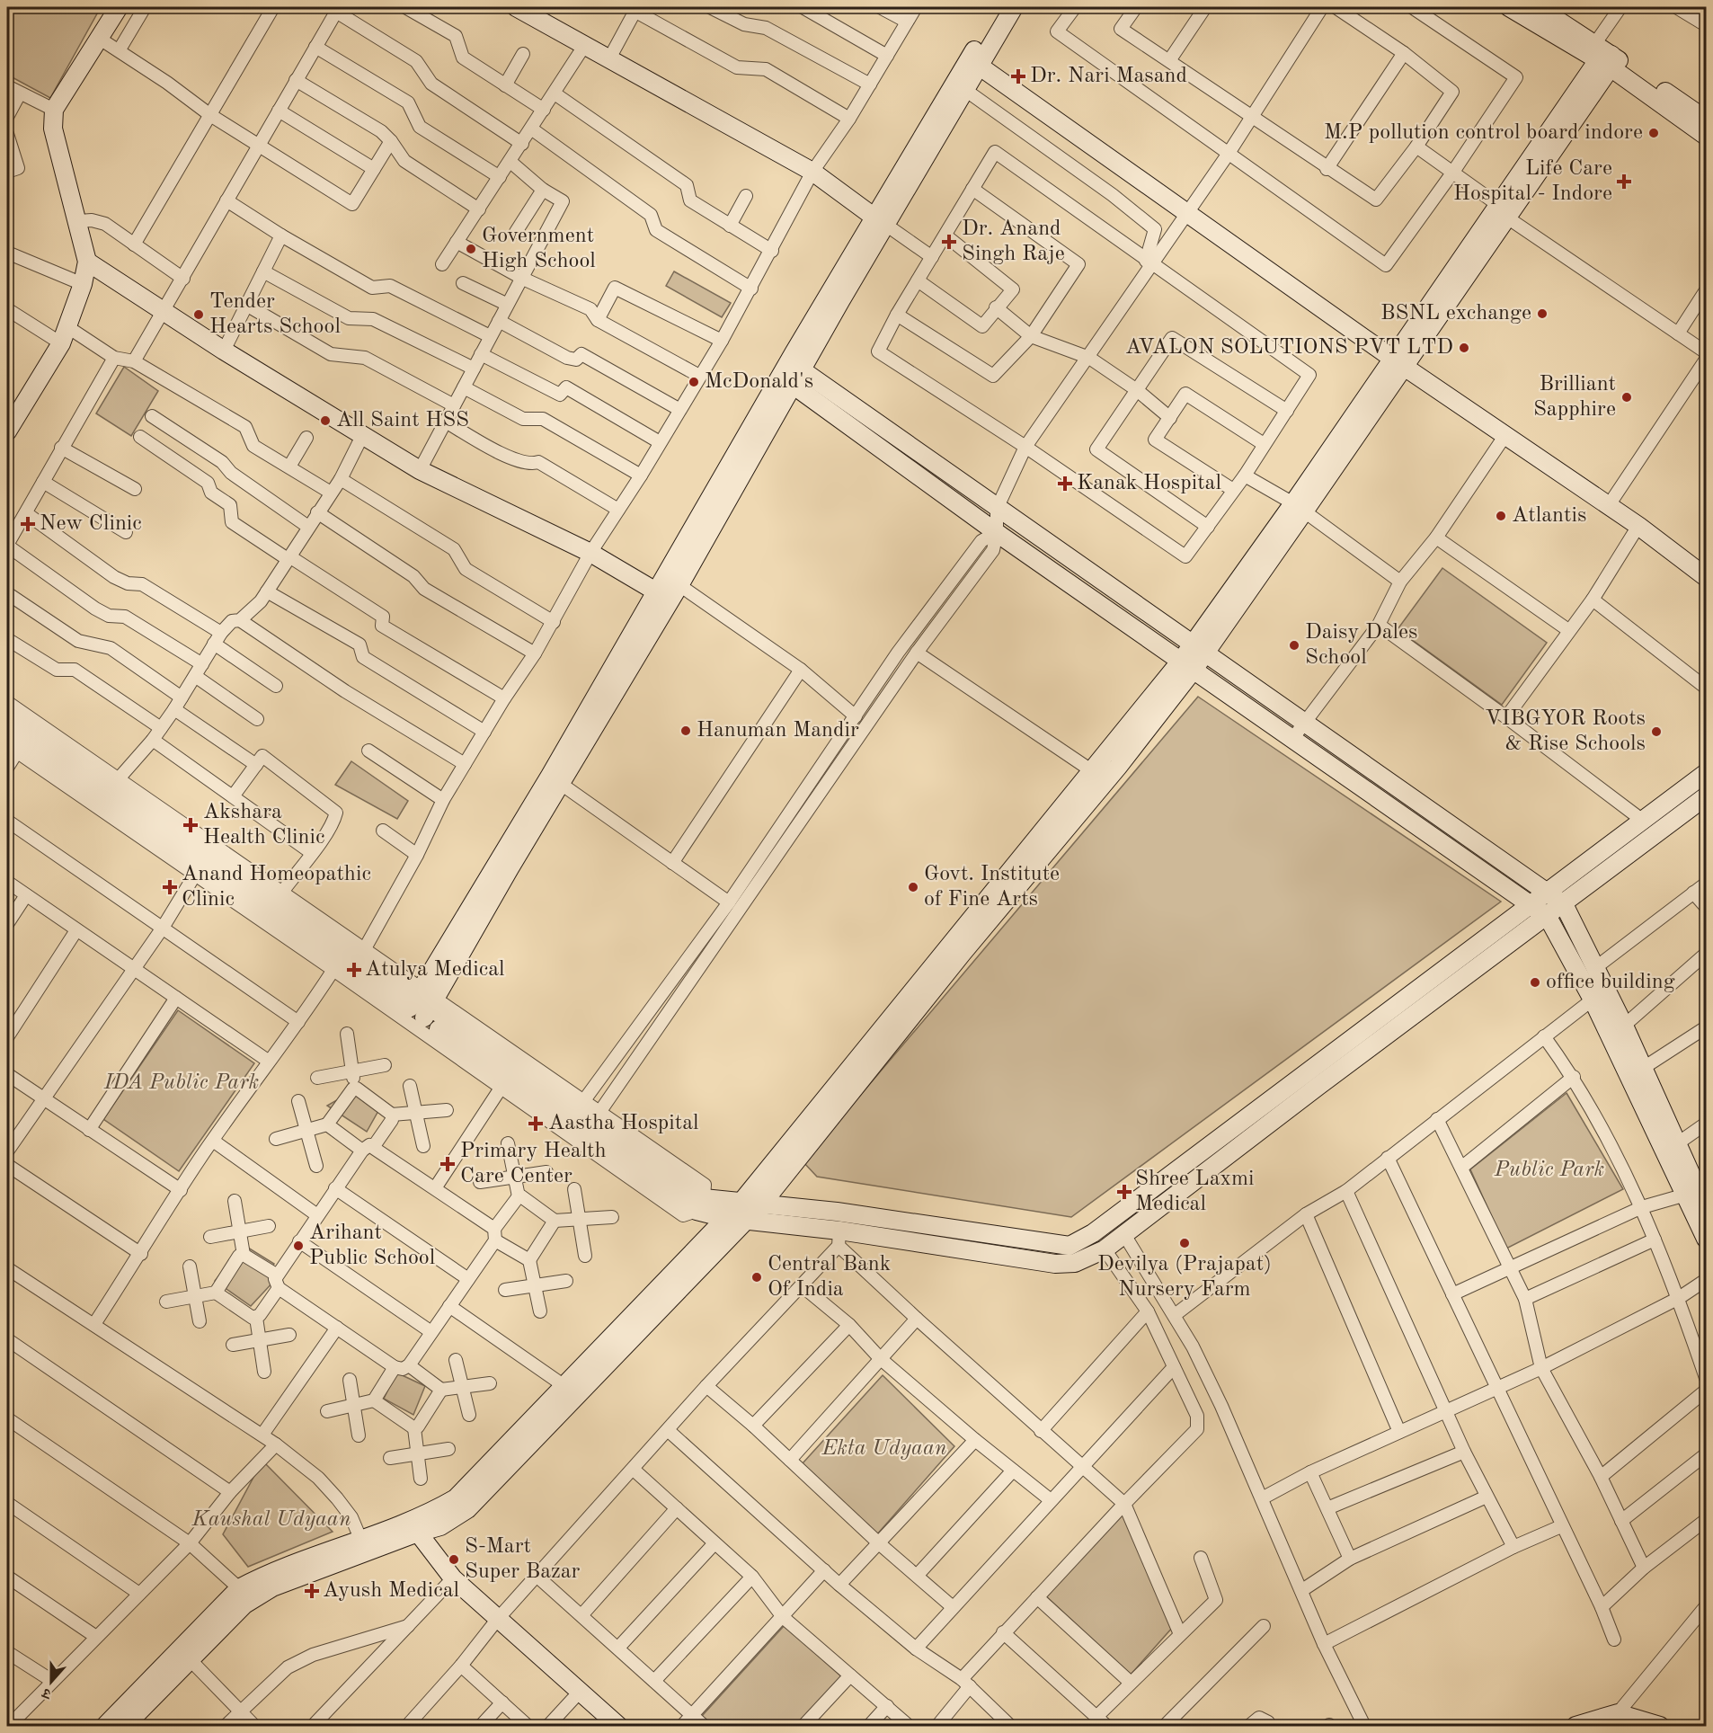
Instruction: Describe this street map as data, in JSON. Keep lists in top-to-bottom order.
{
  "parks": [
    "IDA Public Park",
    "Public Park",
    "Ekta Udyaan",
    "Kaushal Udyaan"
  ],
  "places": {
    "health": [
      "Dr. Nari Masand",
      "Life Care Hospital - Indore",
      "Dr. Anand Singh Raje",
      "Kanak Hospital",
      "New Clinic",
      "Akshara Health Clinic",
      "Anand Homeopathic Clinic",
      "Atulya Medical",
      "Aastha Hospital",
      "Primary Health Care Center",
      "Shree Laxmi Medical",
      "Ayush Medical"
    ],
    "other": [
      "M.P pollution control board indore",
      "Government High School",
      "BSNL exchange",
      "Tender Hearts School",
      "AVALON SOLUTIONS PVT LTD",
      "McDonald's",
      "Brilliant Sapphire",
      "All Saint HSS",
      "Atlantis",
      "Daisy Dales School",
      "Hanuman Mandir",
      "VIBGYOR Roots & Rise Schools",
      "Govt. Institute of Fine Arts",
      "office building",
      "Devilya (Prajapat) Nursery Farm",
      "Arihant Public School",
      "Central Bank Of India",
      "S-Mart Super Bazar"
    ]
  },
  "north": "bottom"
}
